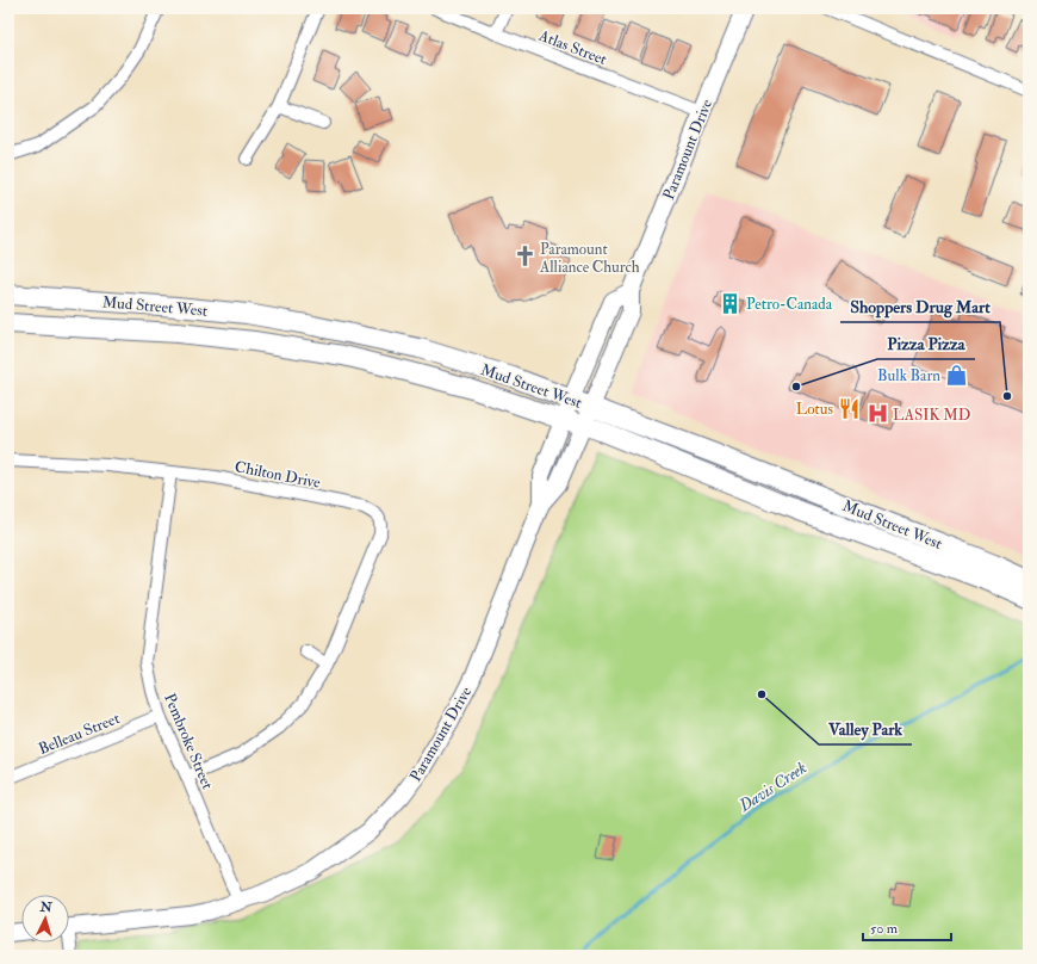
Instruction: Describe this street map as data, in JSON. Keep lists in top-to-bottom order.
{
  "streets": {
    "main road": ["Paramount Drive", "Mud Street West"],
    "street": [
      "Atlas Street",
      "Chilton Drive",
      "Belleau Street",
      "Pembroke Street"
    ]
  },
  "crossings": [
    ["Atlas Street", "Paramount Drive"],
    ["Paramount Drive", "Mud Street West"],
    ["Paramount Drive", "Pembroke Street"],
    ["Chilton Drive", "Pembroke Street"],
    ["Belleau Street", "Pembroke Street"]
  ],
  "water": ["Davis Creek"],
  "places": {
    "church": ["Paramount Alliance Church"],
    "building": ["Petro-Canada"],
    "shop": ["Bulk Barn"],
    "other": ["Pizza Pizza", "Shoppers Drug Mart", "Valley Park"],
    "restaurant": ["Lotus"],
    "hospital": ["LASIK MD"]
  },
  "scale_bar": "50 m",
  "north": "top"
}
